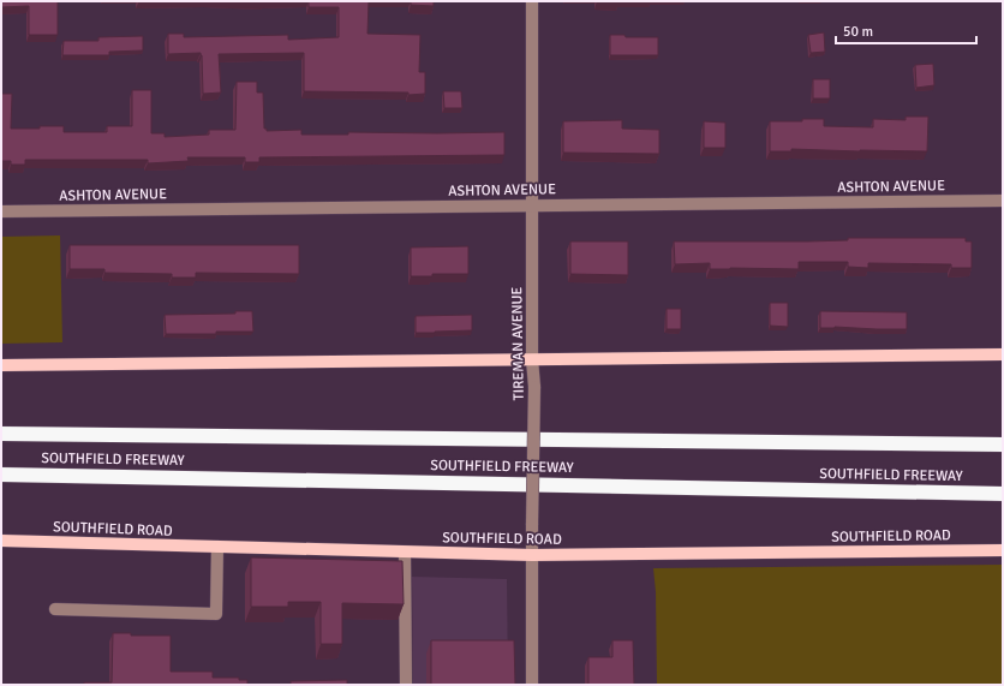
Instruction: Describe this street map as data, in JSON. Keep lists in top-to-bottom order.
{
  "streets": {
    "highway": ["SOUTHFIELD FREEWAY"],
    "main road": ["SOUTHFIELD ROAD"],
    "street": ["ASHTON AVENUE", "TIREMAN AVENUE"]
  },
  "crossings": [
    ["ASHTON AVENUE", "TIREMAN AVENUE"],
    ["TIREMAN AVENUE", "SOUTHFIELD ROAD"]
  ],
  "scale_bar": "50 m"
}
